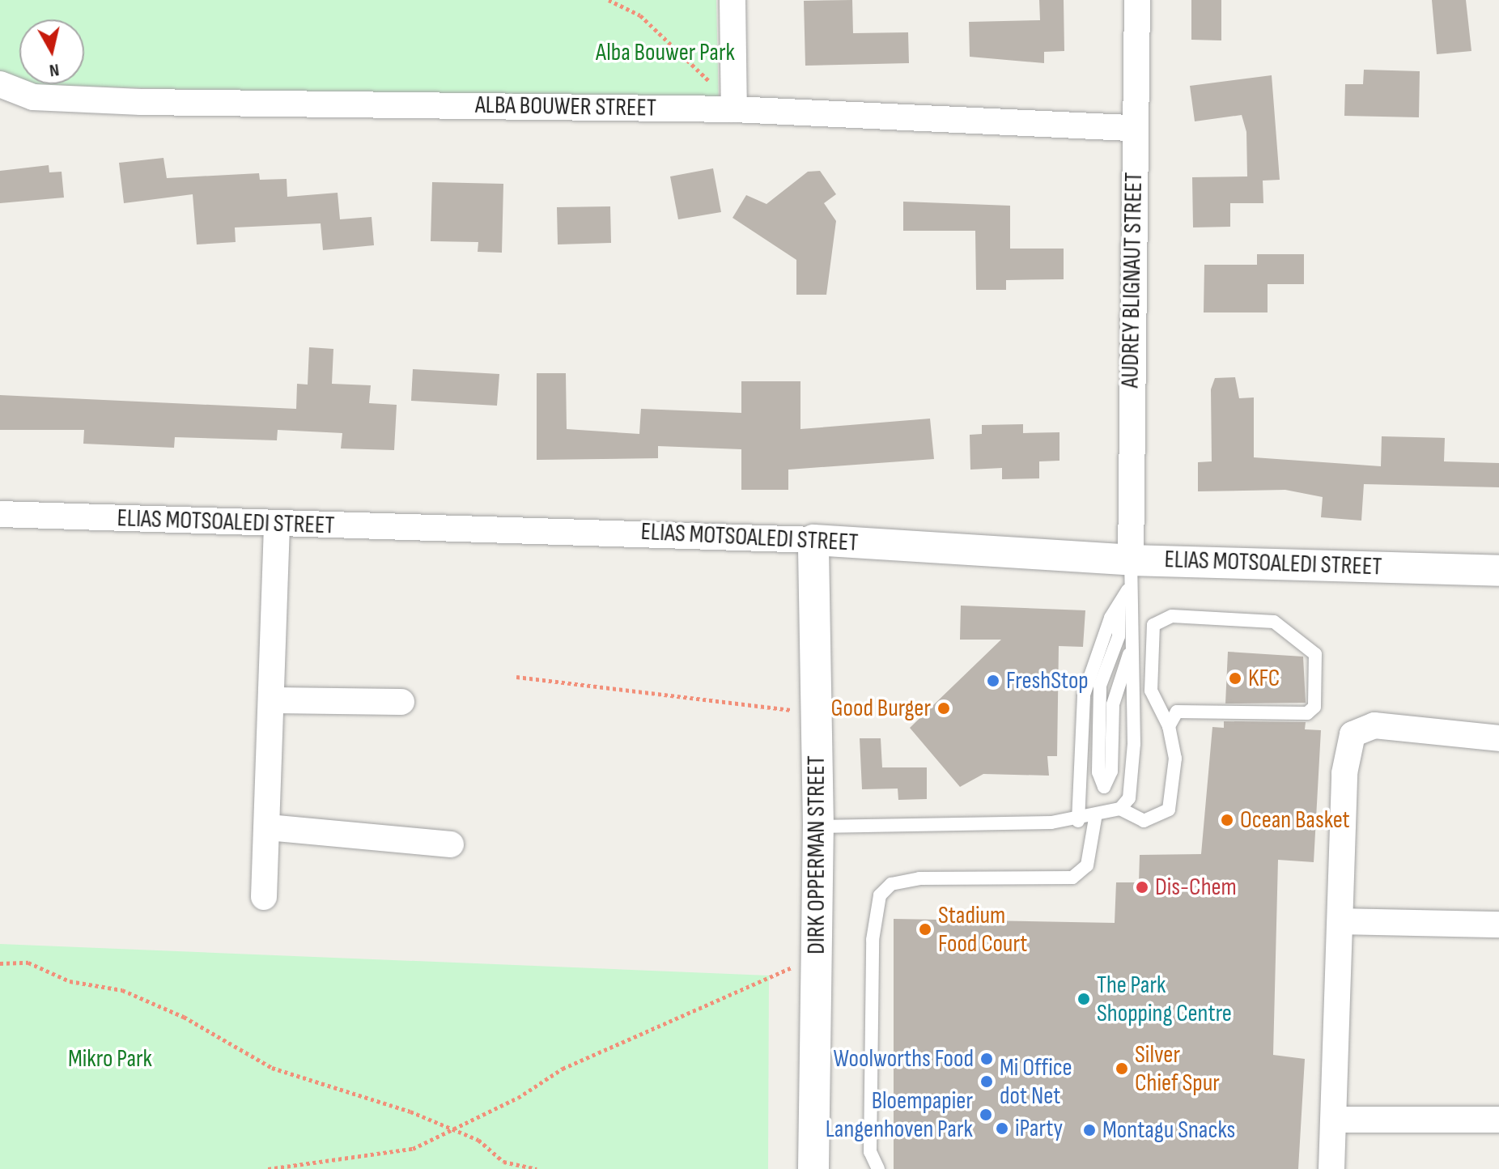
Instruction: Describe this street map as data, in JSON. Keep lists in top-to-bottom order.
{
  "streets": {
    "street": [
      "ALBA BOUWER STREET",
      "AUDREY BLIGNAUT STREET",
      "ELIAS MOTSOALEDI STREET",
      "DIRK OPPERMAN STREET"
    ]
  },
  "crossings": [
    ["ALBA BOUWER STREET", "AUDREY BLIGNAUT STREET"],
    ["AUDREY BLIGNAUT STREET", "ELIAS MOTSOALEDI STREET"],
    ["ELIAS MOTSOALEDI STREET", "DIRK OPPERMAN STREET"]
  ],
  "parks": ["Alba Bouwer Park", "Mikro Park"],
  "places": [
    "KFC",
    "FreshStop",
    "Good Burger",
    "Ocean Basket",
    "Dis-Chem",
    "Stadium Food Court",
    "The Park Shopping Centre",
    "Woolworths Food",
    "Silver Chief Spur",
    "Mi Office dot Net",
    "Bloempapier Langenhoven Park",
    "iParty",
    "Montagu Snacks"
  ],
  "north": "bottom"
}
